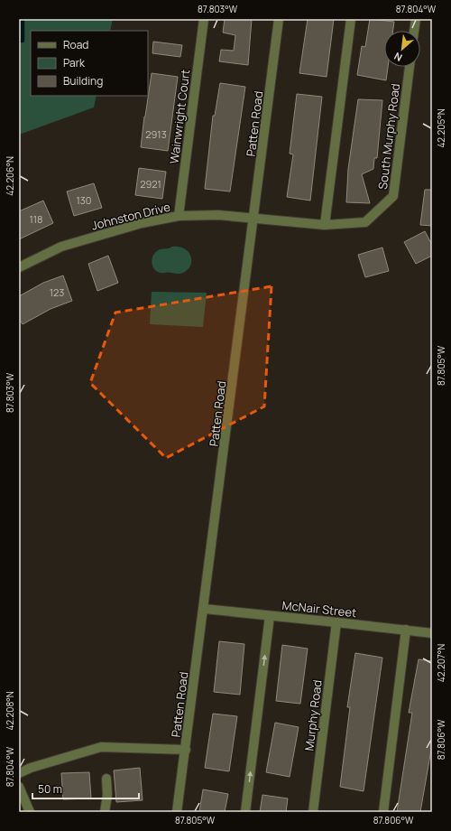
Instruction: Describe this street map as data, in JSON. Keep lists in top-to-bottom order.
{
  "streets": {
    "street": [
      "Wainwright Court",
      "Patten Road",
      "South Murphy Road",
      "Johnston Drive",
      "McNair Street",
      "Murphy Road"
    ]
  },
  "crossings": [
    ["Wainwright Court", "Johnston Drive"],
    ["Patten Road", "South Murphy Road"],
    ["Patten Road", "Johnston Drive"],
    ["Patten Road", "McNair Street"],
    ["South Murphy Road", "Johnston Drive"],
    ["McNair Street", "Murphy Road"]
  ],
  "house_numbers": [
    "2913",
    "2921",
    "130",
    "118",
    "123"
  ],
  "legend": ["Road", "Park", "Building"],
  "scale_bar": "50 m",
  "north": "bottom left",
  "coordinates": [
    "87.803°W",
    "87.804°W",
    "42.205°N",
    "42.206°N",
    "87.805°W",
    "42.207°N",
    "42.208°N",
    "87.806°W"
  ]
}
